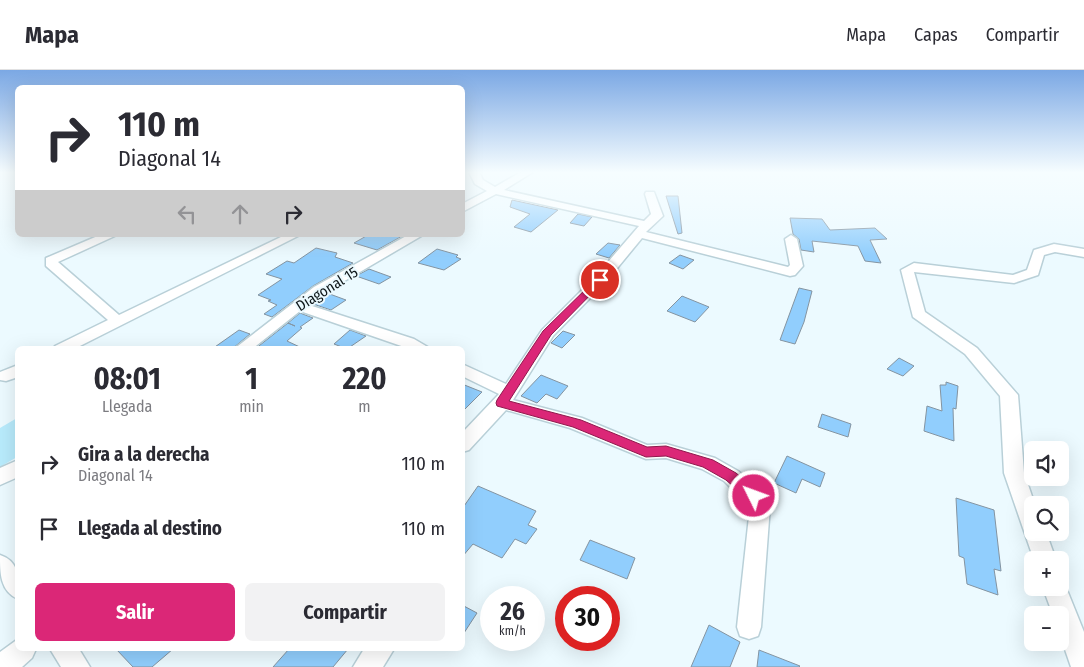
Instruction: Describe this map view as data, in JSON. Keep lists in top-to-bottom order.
{
  "streets": {
    "street": ["Diagonal 15"]
  },
  "page": {
    "header": "Mapa",
    "nav": ["Mapa", "Capas", "Compartir"],
    "turn": ["110 m", "Diagonal 14"],
    "eta": [
      "08:01",
      "Llegada",
      "1",
      "min",
      "220",
      "m"
    ],
    "list": [
      {
        "name": "Gira a la derecha",
        "note": "Diagonal 14",
        "value": "110 m"
      },
      {
        "name": "Llegada al destino",
        "value": "110 m"
      }
    ],
    "map_buttons": ["+", "−"],
    "buttons": ["Salir", "Compartir"],
    "speed": "26 km/h",
    "limit": "30"
  }
}
